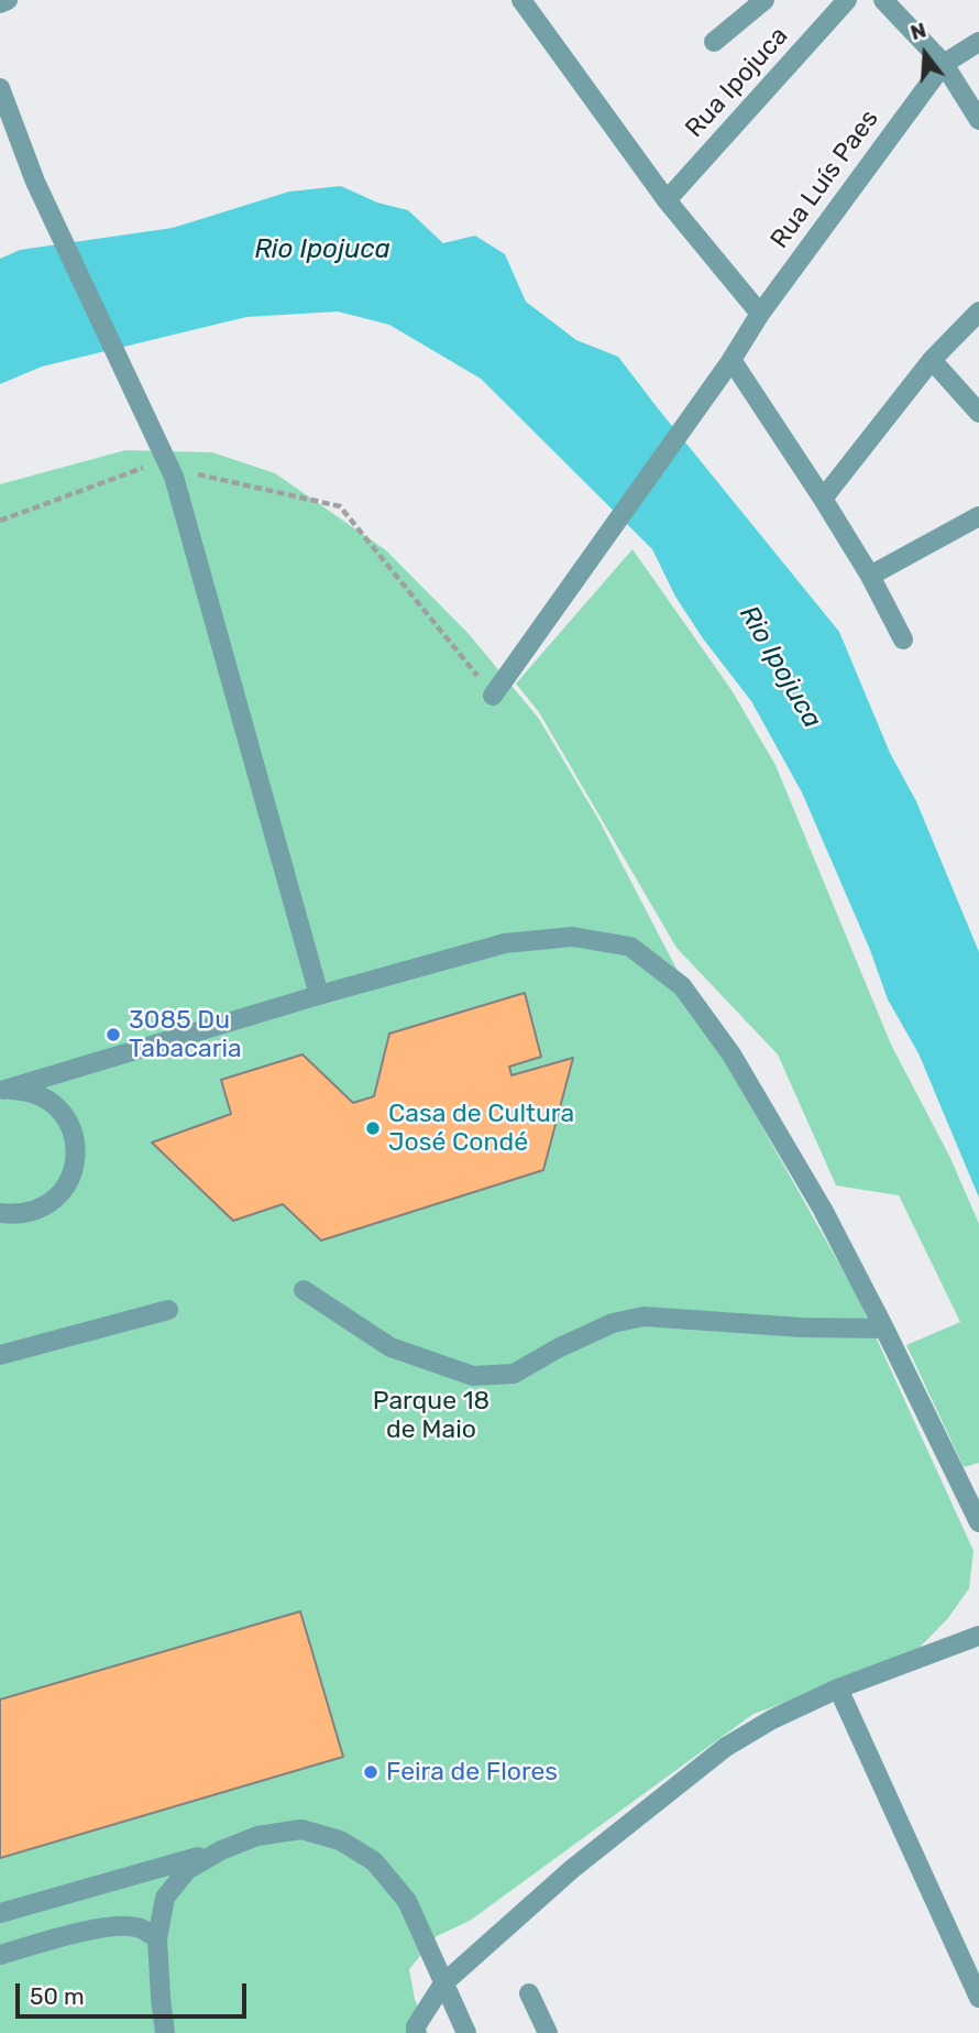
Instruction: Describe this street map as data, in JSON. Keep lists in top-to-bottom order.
{
  "streets": {
    "street": ["Rua Ipojuca", "Rua Luís Paes"]
  },
  "water": ["Rio Ipojuca"],
  "parks": ["Parque 18 de Maio"],
  "places": ["3085 Du Tabacaria", "Casa de Cultura José Condé", "Feira de Flores"],
  "scale_bar": "50 m",
  "north": "top"
}
